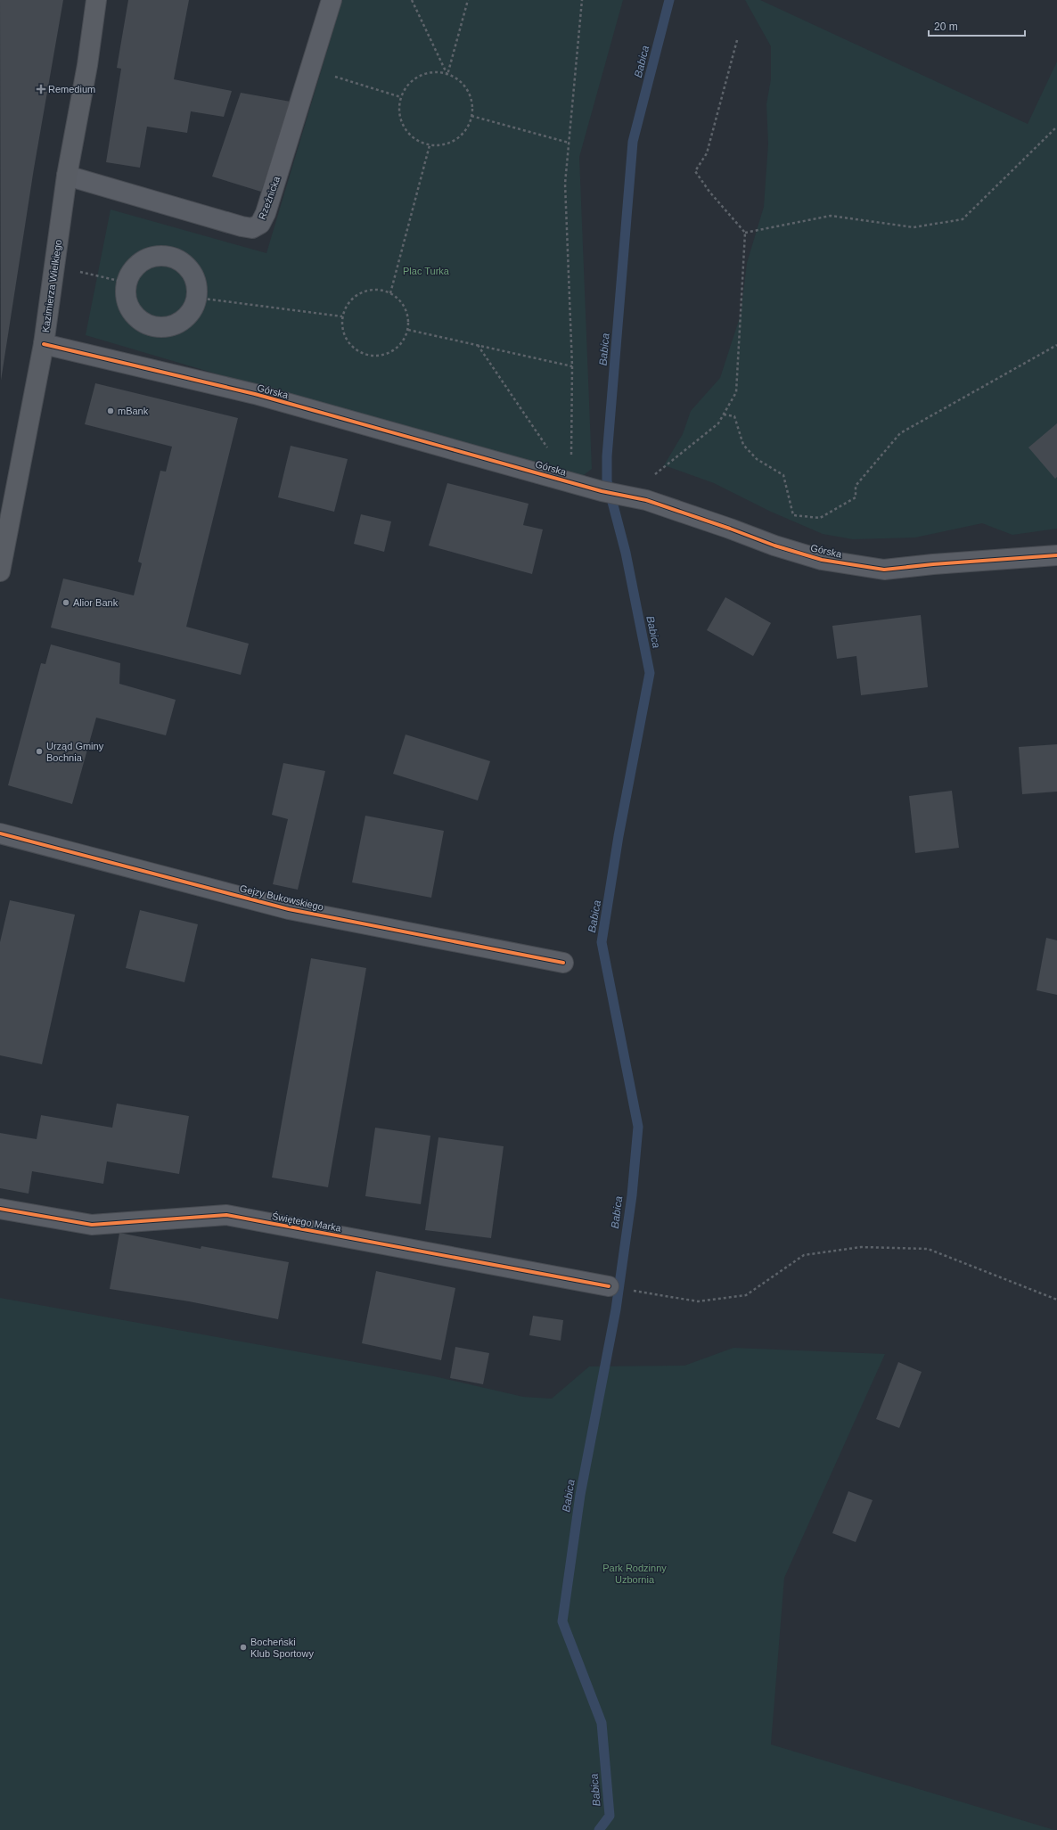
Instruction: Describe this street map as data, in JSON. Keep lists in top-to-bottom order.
{
  "streets": {
    "street": [
      "Rzeźnicka",
      "Kazimierza Wielkiego",
      "Górska",
      "Gejzy Bukowskiego",
      "Świętego Marka"
    ]
  },
  "crossings": [
    ["Rzeźnicka", "Kazimierza Wielkiego"],
    ["Kazimierza Wielkiego", "Górska"]
  ],
  "water": ["Babica"],
  "parks": ["Plac Turka", "Park Rodzinny Uzbornia"],
  "places": {
    "health": ["Remedium"],
    "other": [
      "mBank",
      "Alior Bank",
      "Urząd Gminy Bochnia",
      "Bocheński Klub Sportowy"
    ]
  },
  "scale_bar": "20 m"
}
